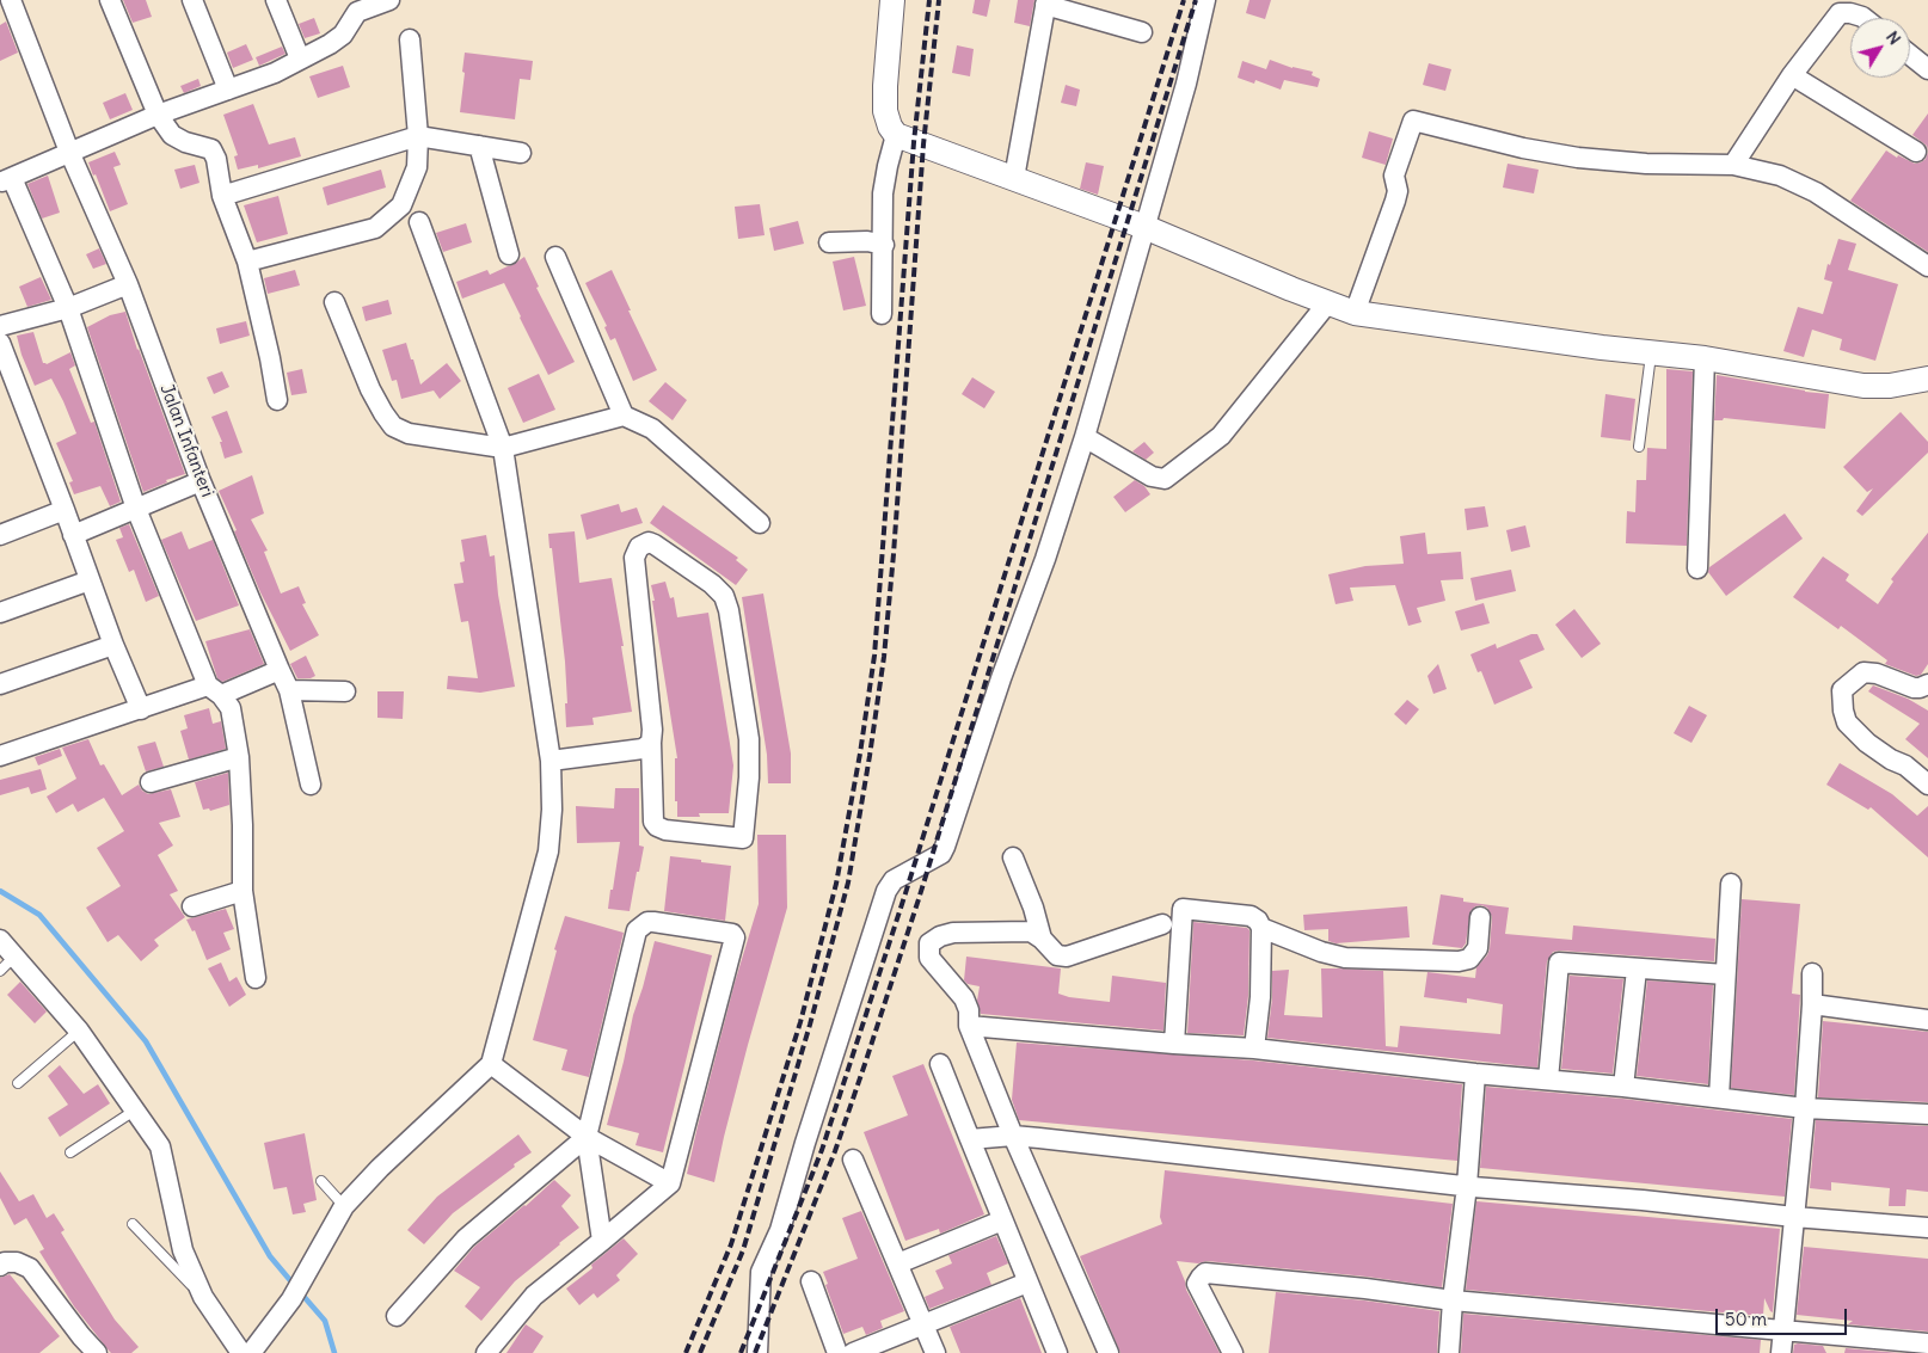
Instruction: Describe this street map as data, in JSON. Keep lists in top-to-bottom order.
{
  "streets": {
    "street": ["Jalan Infanteri"]
  },
  "scale_bar": "50 m",
  "north": "top right"
}
